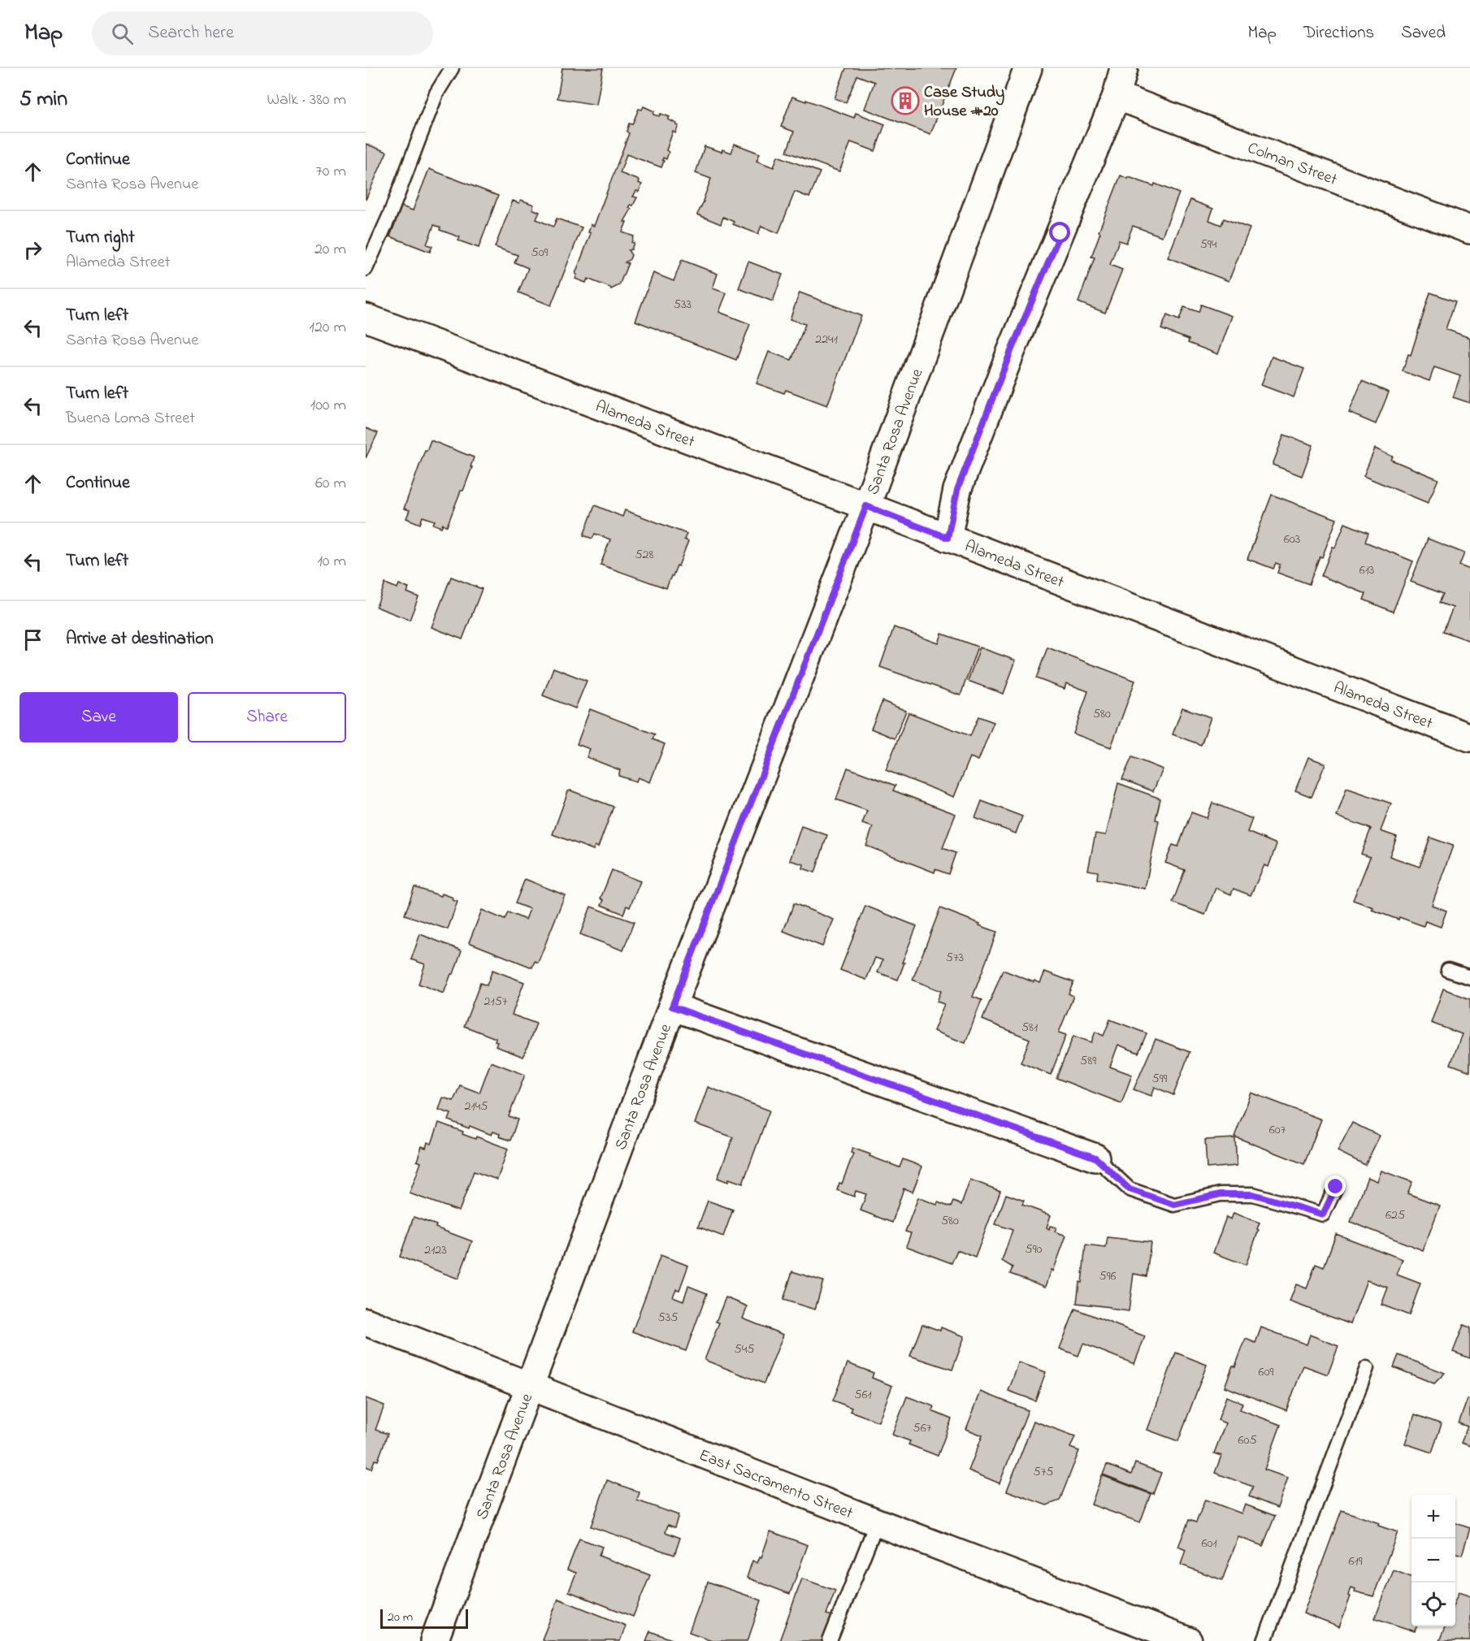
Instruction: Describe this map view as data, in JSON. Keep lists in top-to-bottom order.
{
  "streets": {
    "street": [
      "Colman Street",
      "Alameda Street",
      "Santa Rosa Avenue",
      "East Sacramento Street"
    ]
  },
  "crossings": [
    ["Alameda Street", "Santa Rosa Avenue"],
    ["Santa Rosa Avenue", "East Sacramento Street"]
  ],
  "places": {
    "building": ["Case Study House #20"]
  },
  "house_numbers": [
    "594",
    "509",
    "533",
    "2241",
    "603",
    "528",
    "613",
    "580",
    "573",
    "2157",
    "581",
    "589",
    "599",
    "2145",
    "607",
    "625",
    "580",
    "590",
    "2123",
    "596",
    "535",
    "545",
    "609",
    "561",
    "567",
    "605",
    "575",
    "601",
    "619"
  ],
  "scale_bar": "20 m",
  "page": {
    "header": "Map",
    "search": "Search here",
    "nav": ["Map", "Directions", "Saved"],
    "heading": ["5 min", "Walk · 380 m"],
    "list": [
      ["Continue", "Santa Rosa Avenue", "70 m"],
      ["Turn right", "Alameda Street", "20 m"],
      ["Turn left", "Santa Rosa Avenue", "120 m"],
      ["Turn left", "Buena Loma Street", "100 m"],
      ["Continue", "60 m"],
      ["Turn left", "10 m"],
      "Arrive at destination"
    ],
    "buttons": ["Save", "Share"],
    "map_buttons": ["+", "−"],
    "scale": "20 m"
  }
}
